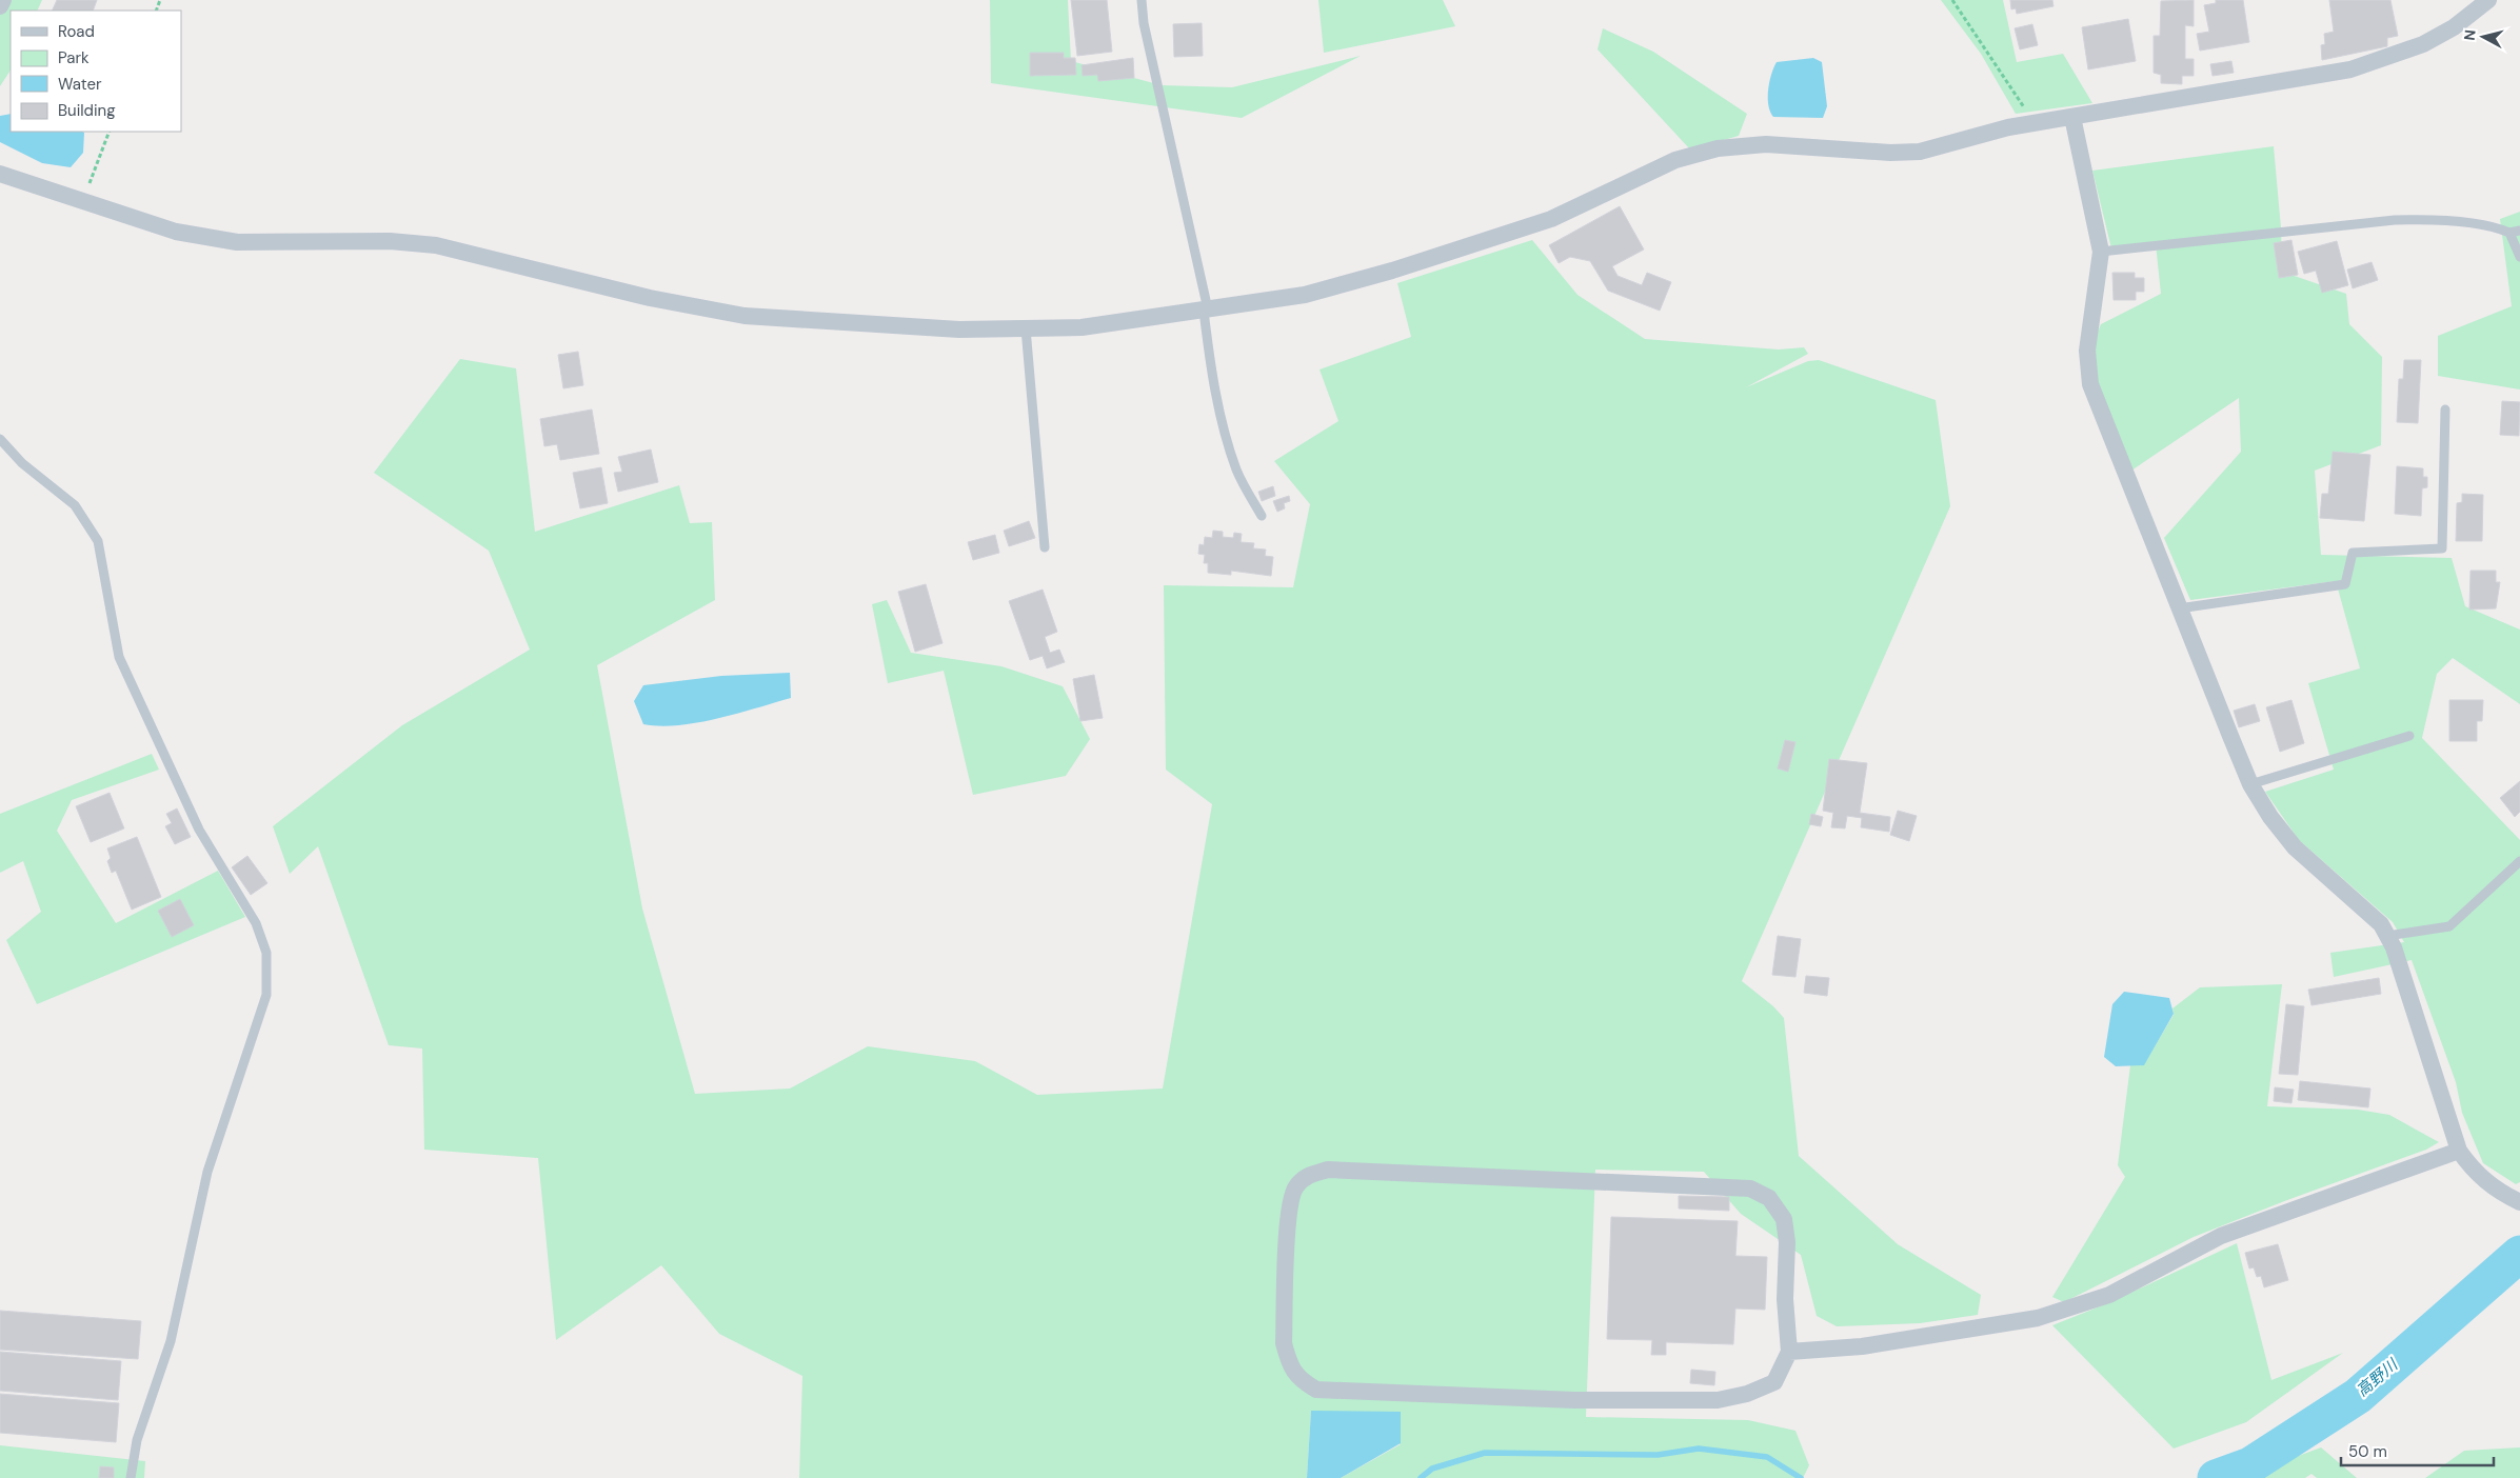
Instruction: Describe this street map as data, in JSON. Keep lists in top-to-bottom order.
{
  "water": ["高野川"],
  "legend": [
    "Road",
    "Park",
    "Water",
    "Building"
  ],
  "scale_bar": "50 m",
  "north": "left"
}
